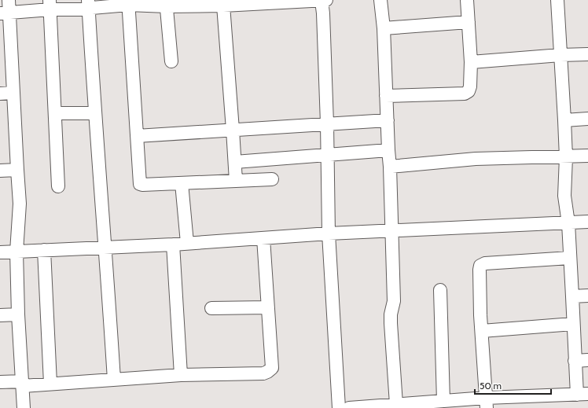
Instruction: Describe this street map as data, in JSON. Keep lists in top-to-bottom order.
{
  "scale_bar": "50 m"
}
